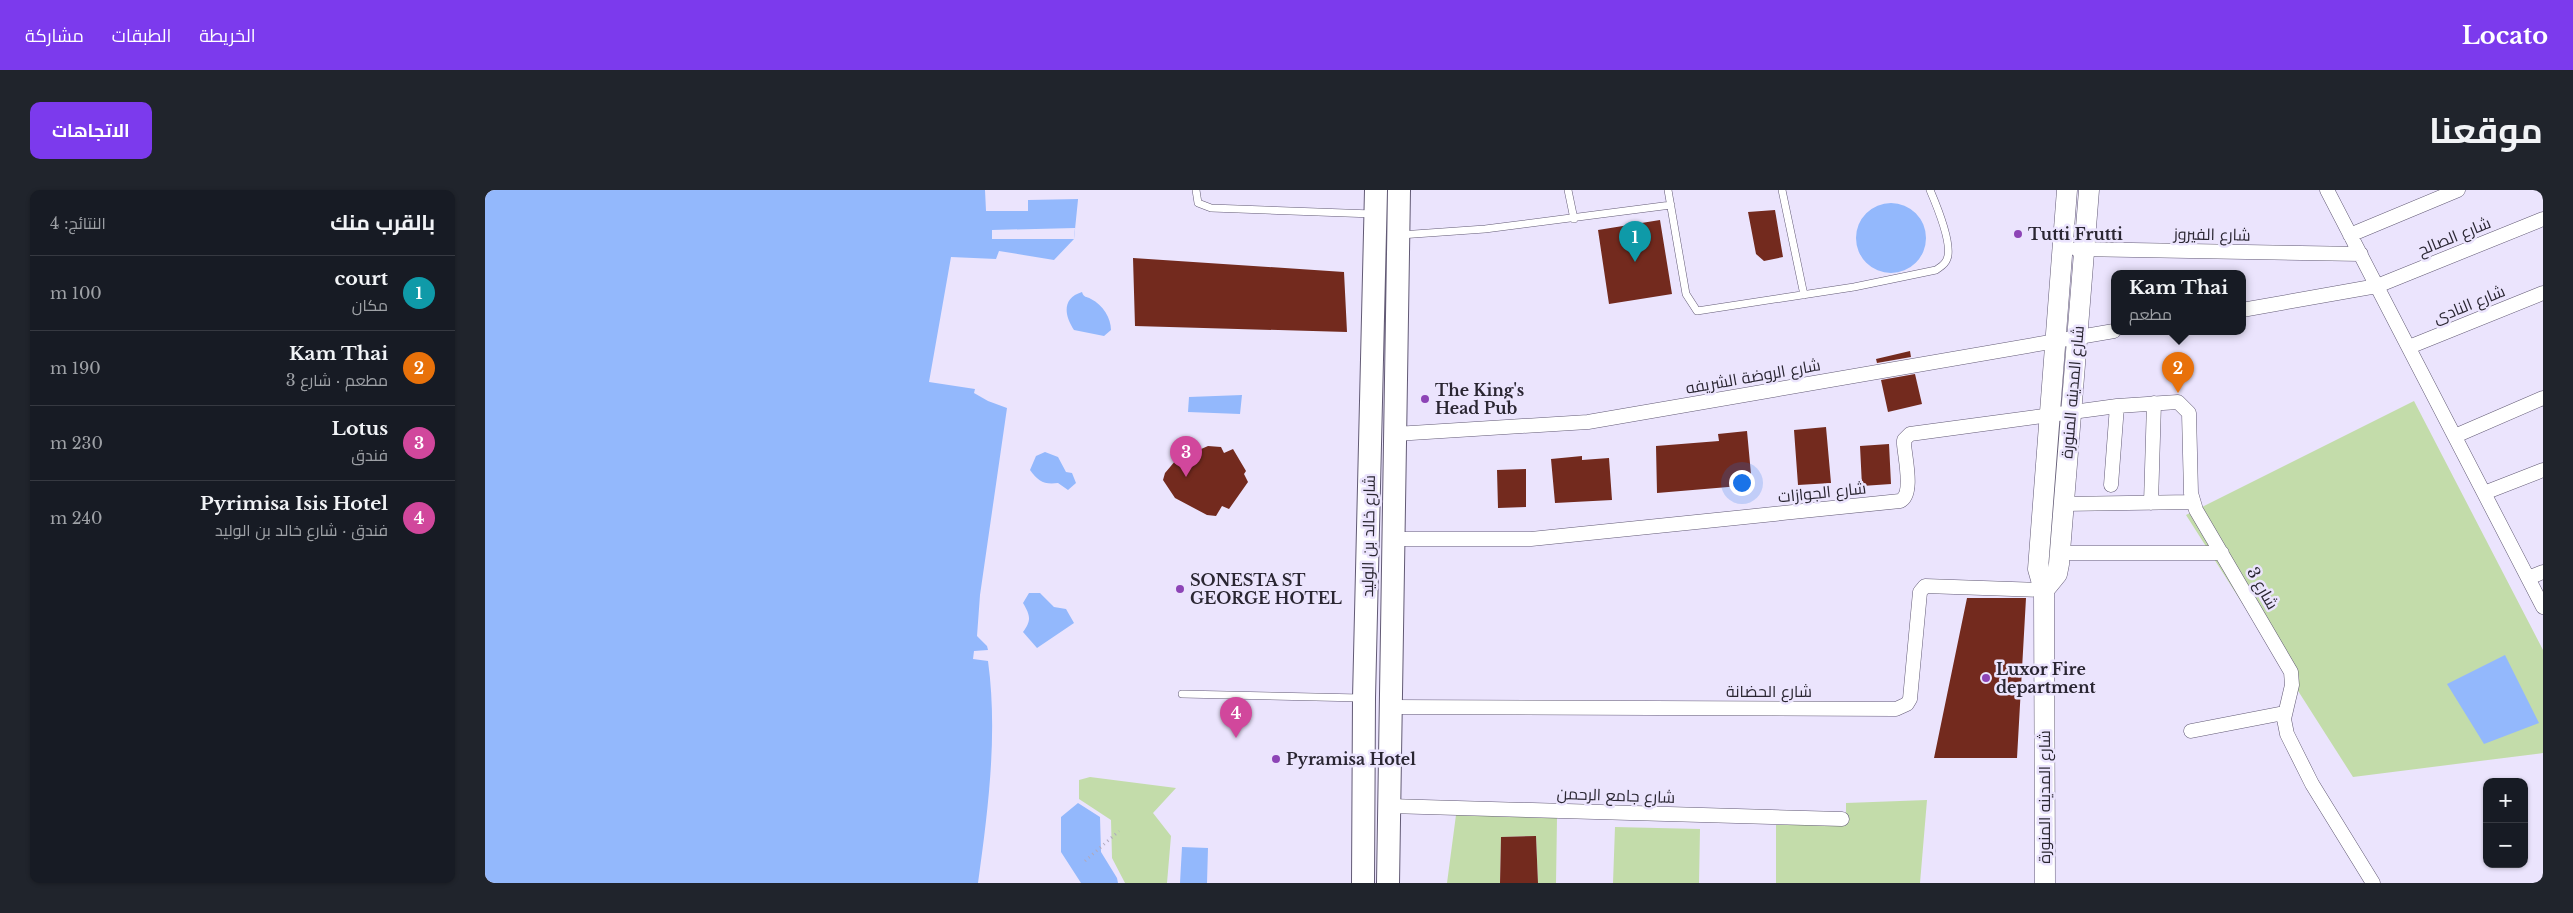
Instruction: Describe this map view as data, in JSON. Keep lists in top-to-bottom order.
{
  "streets": {
    "main road": ["شارع المدينه المنورة", "شارع خالد بن الوليد"],
    "street": [
      "شارع الفيروز",
      "شارع الصالح",
      "شارع النادى",
      "شارع الروضة الشريفه",
      "شارع الجوازات",
      "شارع 3",
      "شارع الحضانة",
      "شارع جامع الرحمن"
    ]
  },
  "crossings": [
    ["شارع الفيروز", "شارع المدينه المنورة"],
    ["شارع الروضة الشريفه", "شارع المدينه المنورة"],
    ["شارع الروضة الشريفه", "شارع خالد بن الوليد"],
    ["شارع المدينه المنورة", "شارع الجوازات"],
    ["شارع المدينه المنورة", "شارع 3"],
    ["شارع المدينه المنورة", "شارع الحضانة"],
    ["شارع الجوازات", "شارع خالد بن الوليد"],
    ["شارع الجوازات", "شارع 3"],
    ["شارع خالد بن الوليد", "شارع الحضانة"],
    ["شارع خالد بن الوليد", "شارع جامع الرحمن"]
  ],
  "places": [
    "Tutti Frutti",
    "The King's Head Pub",
    "SONESTA ST GEORGE HOTEL",
    "Luxor Fire department",
    "Pyramisa Hotel"
  ],
  "page": {
    "header": "Locato",
    "nav": ["الخريطة", "الطبقات", "مشاركة"],
    "title": "موقعنا",
    "buttons": "الاتجاهات",
    "heading": ["بالقرب منك", "النتائج: 4"],
    "pins": [
      "1",
      "2",
      "3",
      "4"
    ],
    "list": [
      {
        "mark": "1",
        "name": "court",
        "note": "مكان",
        "value": "100 m"
      },
      {
        "mark": "2",
        "name": "Kam Thai",
        "note": "مطعم · شارع 3",
        "value": "190 m"
      },
      {
        "mark": "3",
        "name": "Lotus",
        "note": "فندق",
        "value": "230 m"
      },
      {
        "mark": "4",
        "name": "Pyrimisa Isis Hotel",
        "note": "فندق · شارع خالد بن الوليد",
        "value": "240 m"
      }
    ],
    "popup": ["Kam Thai", "مطعم"],
    "map_buttons": ["+", "−"]
  }
}
